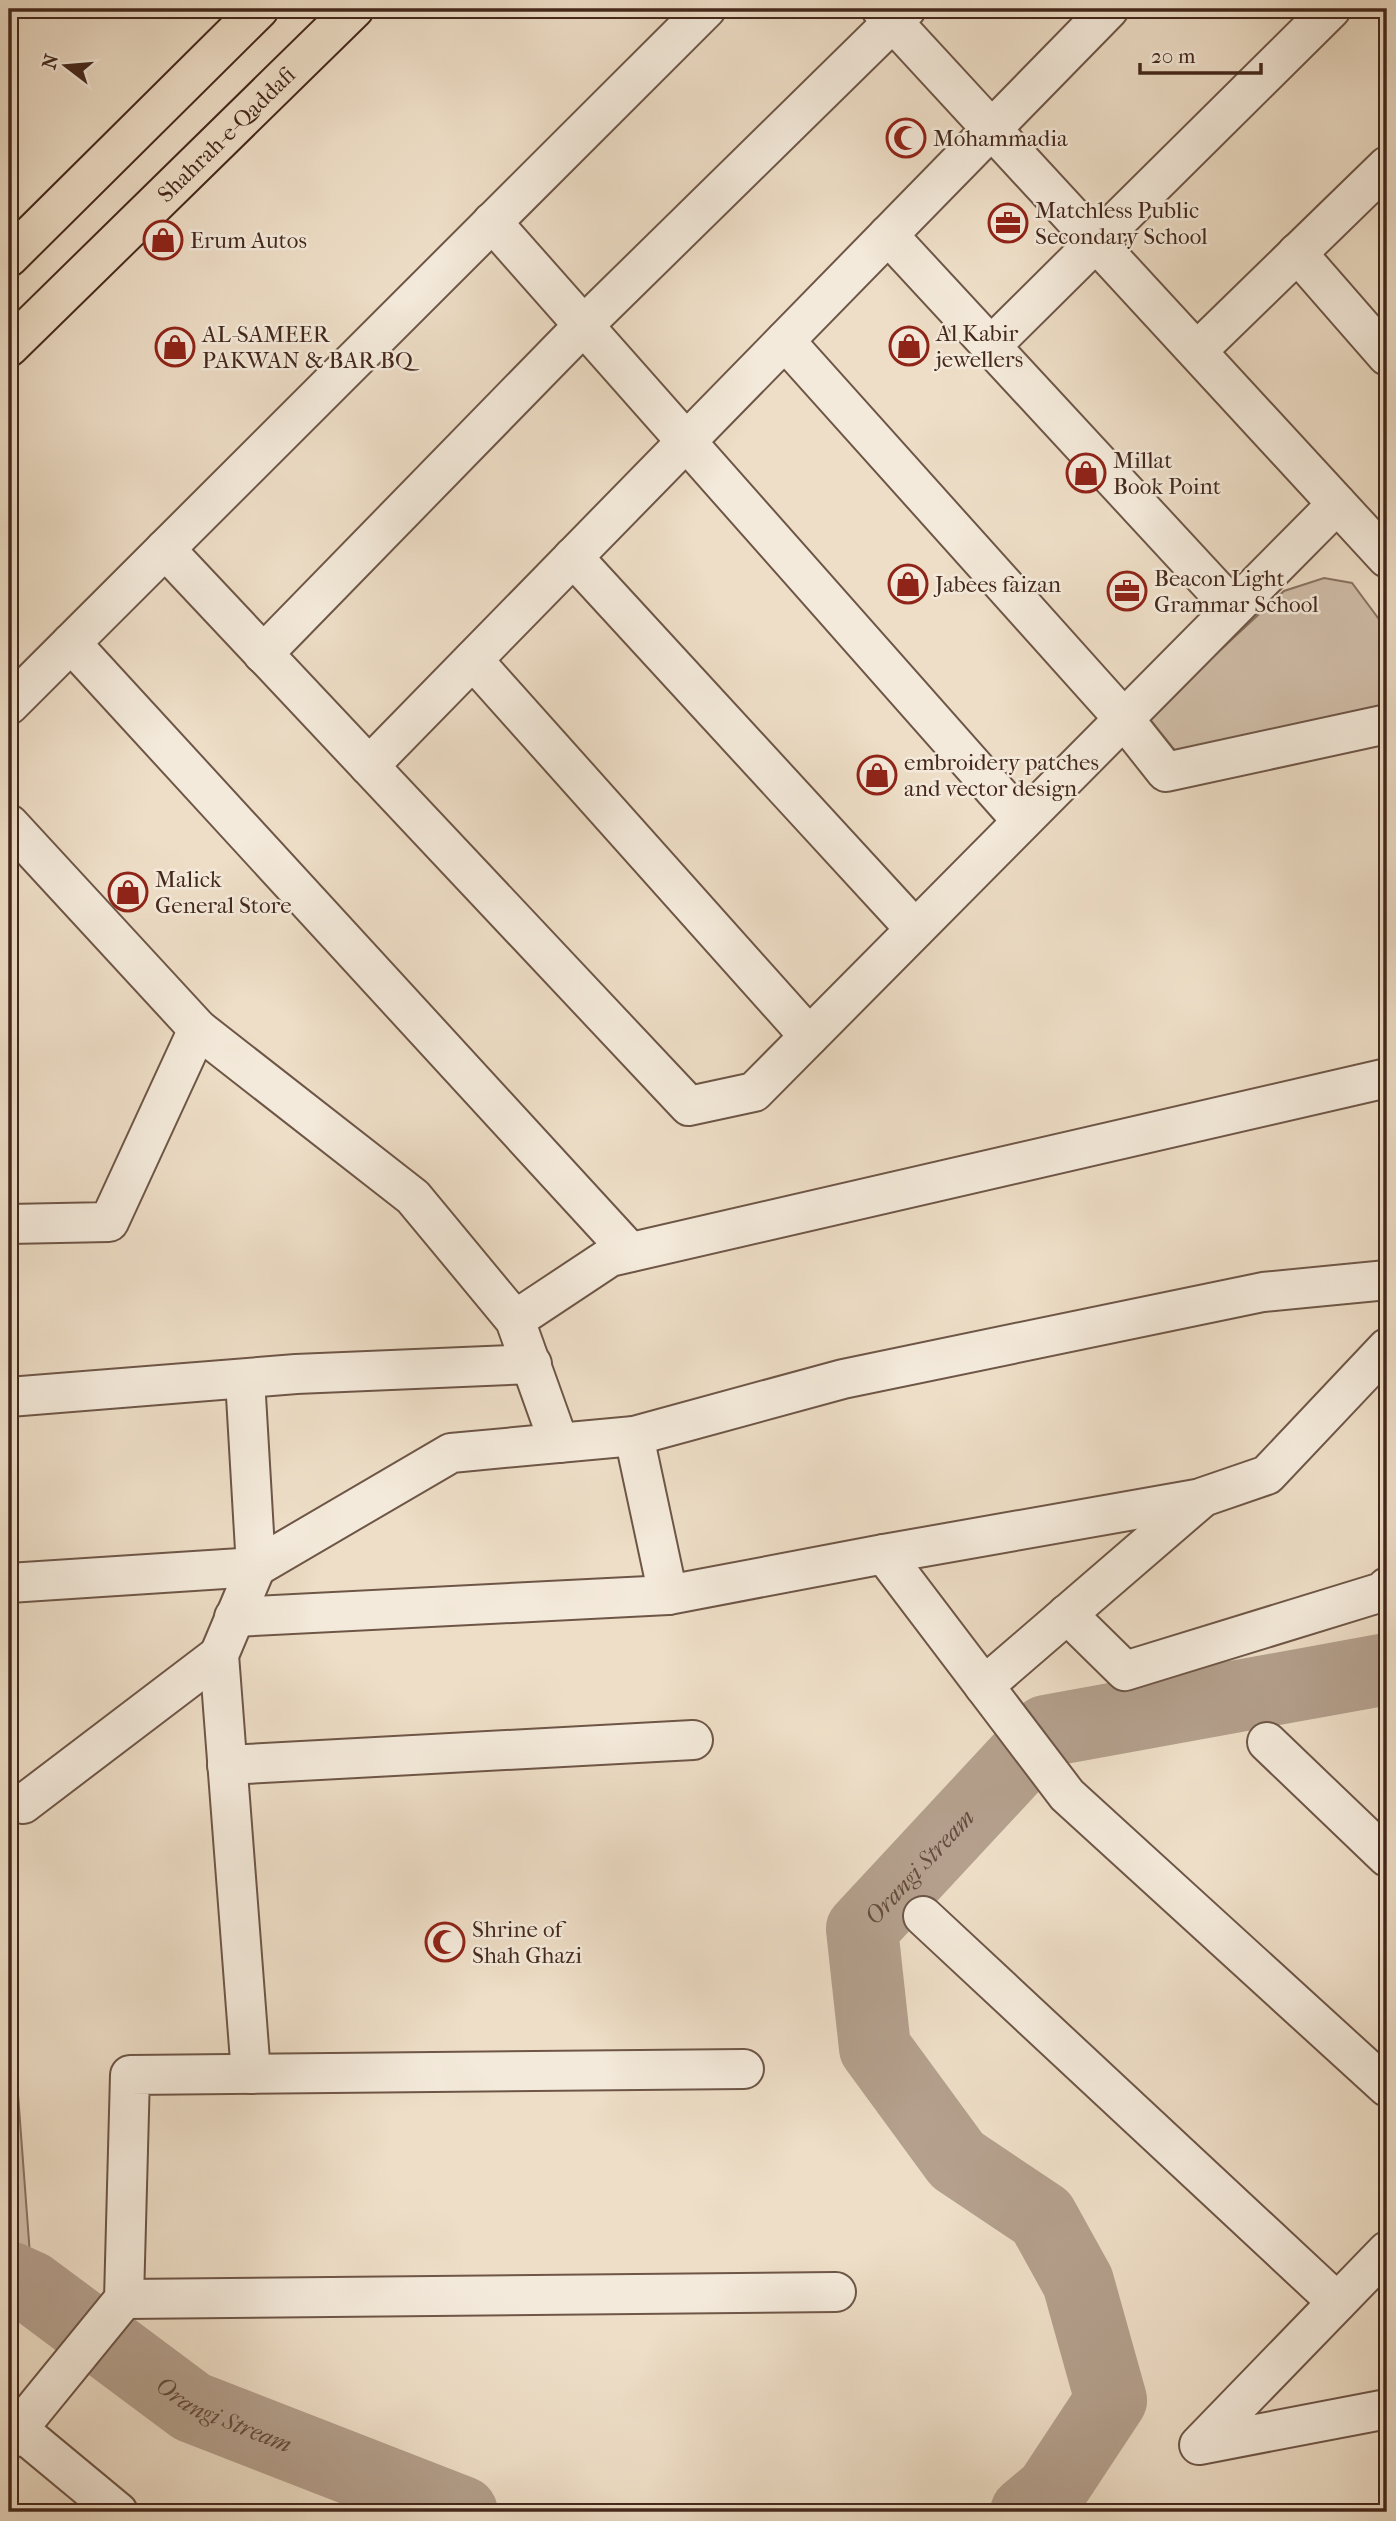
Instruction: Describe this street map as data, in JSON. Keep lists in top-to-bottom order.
{
  "streets": {
    "main road": ["Shahrah-e-Qaddafi"]
  },
  "water": ["Orangi Stream"],
  "places": {
    "mosque": ["Mohammadia", "Shrine of Shah Ghazi"],
    "office": ["Matchless Public Secondary School", "Beacon Light Grammar School"],
    "shop": [
      "Erum Autos",
      "Al Kabir jewellers",
      "AL-SAMEER PAKWAN & BAR BQ",
      "Millat Book Point",
      "Jabees faizan",
      "embroidery patches and vector design",
      "Malick General Store"
    ]
  },
  "scale_bar": "20 m",
  "north": "left"
}
